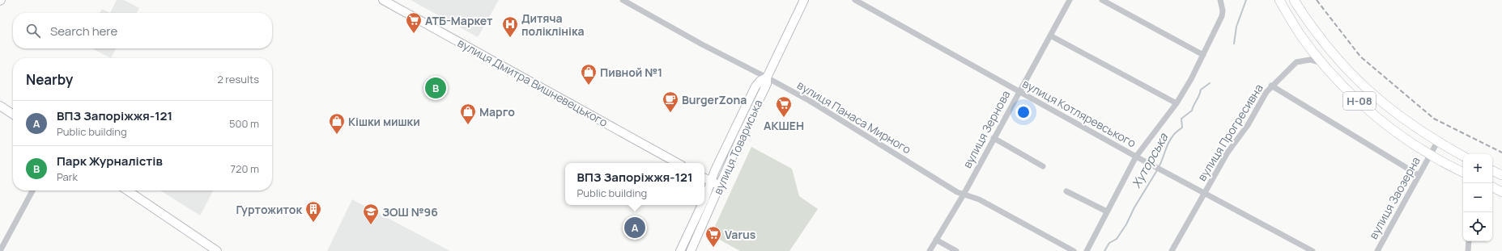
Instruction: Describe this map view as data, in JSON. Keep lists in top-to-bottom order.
{
  "streets": {
    "main road": ["Н-08"],
    "street": [
      "вулиця Дмитра Вишневецького",
      "вулиця Котляревського",
      "вулиця Панаса Мирного",
      "вулиця Зернова",
      "вулиця Прогресивна",
      "вулиця Товариська",
      "вулиця Заозерна"
    ]
  },
  "crossings": [
    ["Н-08", "вулиця Прогресивна"],
    ["Н-08", "вулиця Заозерна"],
    ["вулиця Котляревського", "вулиця Зернова"],
    ["вулиця Котляревського", "вулиця Прогресивна"],
    ["вулиця Панаса Мирного", "вулиця Зернова"],
    ["вулиця Панаса Мирного", "вулиця Товариська"]
  ],
  "water": ["Хуторська"],
  "places": {
    "supermarket": ["АТБ-Маркет", "АКШЕН", "Varus"],
    "hospital": ["Дитяча поліклініка"],
    "shop": ["Пивной №1", "Марго", "Кішки мишки"],
    "cafe": ["BurgerZona"],
    "building": ["Гуртожиток"],
    "school or university": ["ЗОШ №96"]
  },
  "page": {
    "search": "Search here",
    "heading": ["Nearby", "2 results"],
    "pins": ["B", "A"],
    "list": [
      {
        "mark": "A",
        "name": "ВПЗ Запоріжжя-121",
        "note": "Public building",
        "value": "500 m"
      },
      {
        "mark": "B",
        "name": "Парк Журналістів",
        "note": "Park",
        "value": "720 m"
      }
    ],
    "map_buttons": ["+", "−"],
    "popup": ["ВПЗ Запоріжжя-121", "Public building"]
  }
}
